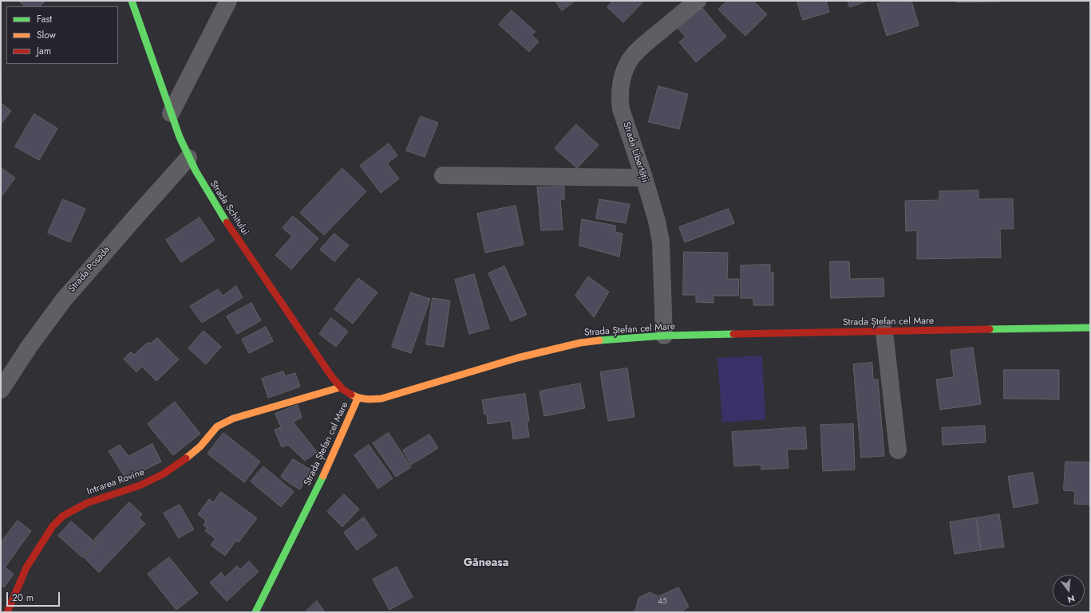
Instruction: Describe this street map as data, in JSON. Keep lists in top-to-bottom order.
{
  "streets": {
    "main road": ["Strada Schitului", "Strada Ștefan cel Mare", "Intrarea Rovine"],
    "street": ["Strada Libertății", "Strada Posada"]
  },
  "crossings": [
    ["Strada Libertății", "Strada Ștefan cel Mare"],
    ["Strada Schitului", "Strada Posada"],
    ["Strada Schitului", "Strada Ștefan cel Mare"],
    ["Strada Schitului", "Intrarea Rovine"]
  ],
  "districts": ["Găneasa"],
  "house_numbers": ["45"],
  "legend": ["Fast", "Slow", "Jam"],
  "scale_bar": "20 m",
  "north": "bottom"
}
